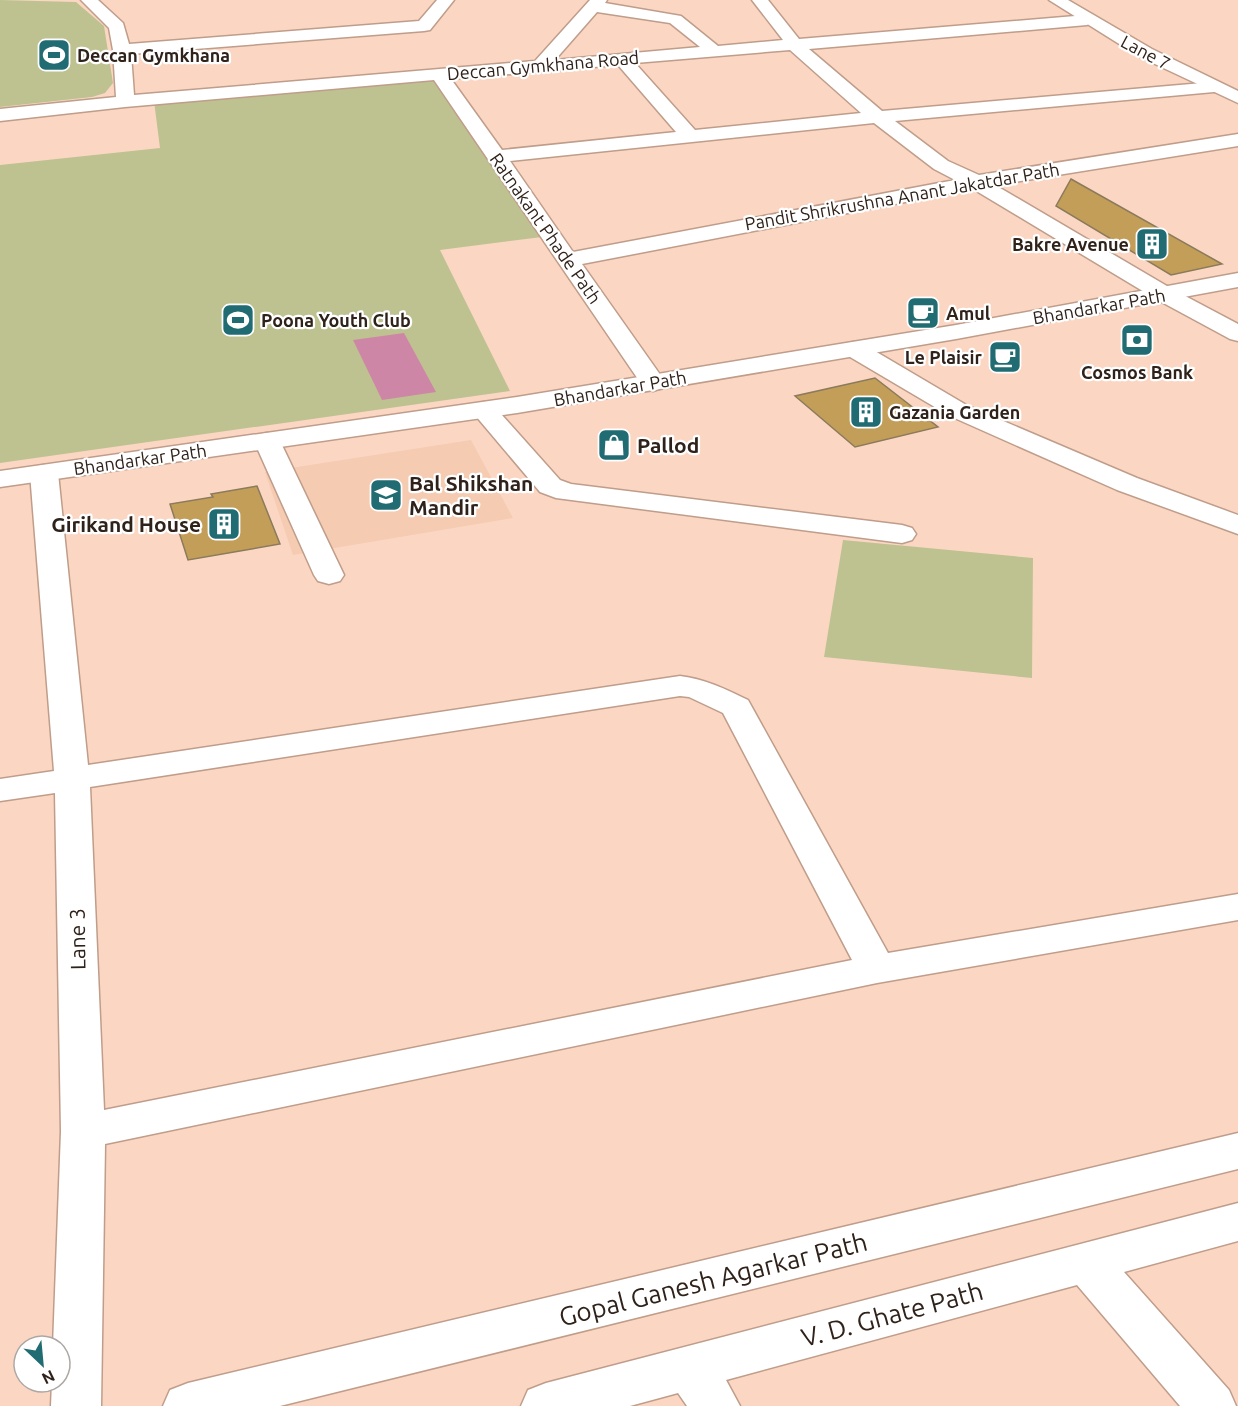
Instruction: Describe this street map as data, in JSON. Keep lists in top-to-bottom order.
{
  "streets": {
    "street": [
      "Lane 7",
      "Deccan Gymkhana Road",
      "Pandit Shrikrushna Anant Jakatdar Path",
      "Ratnakant Phade Path",
      "Bhandarkar Path",
      "Lane 3",
      "Gopal Ganesh Agarkar Path",
      "V. D. Ghate Path"
    ]
  },
  "crossings": [
    ["Lane 7", "Deccan Gymkhana Road"],
    ["Deccan Gymkhana Road", "Ratnakant Phade Path"],
    ["Pandit Shrikrushna Anant Jakatdar Path", "Ratnakant Phade Path"],
    ["Ratnakant Phade Path", "Bhandarkar Path"],
    ["Bhandarkar Path", "Lane 3"]
  ],
  "places": {
    "sports": ["Deccan Gymkhana", "Poona Youth Club"],
    "building": ["Bakre Avenue", "Gazania Garden", "Girikand House"],
    "cafe": ["Amul", "Le Plaisir"],
    "bank": ["Cosmos Bank"],
    "shop": ["Pallod"],
    "school or university": ["Bal Shikshan Mandir"]
  },
  "north": "bottom right"
}
